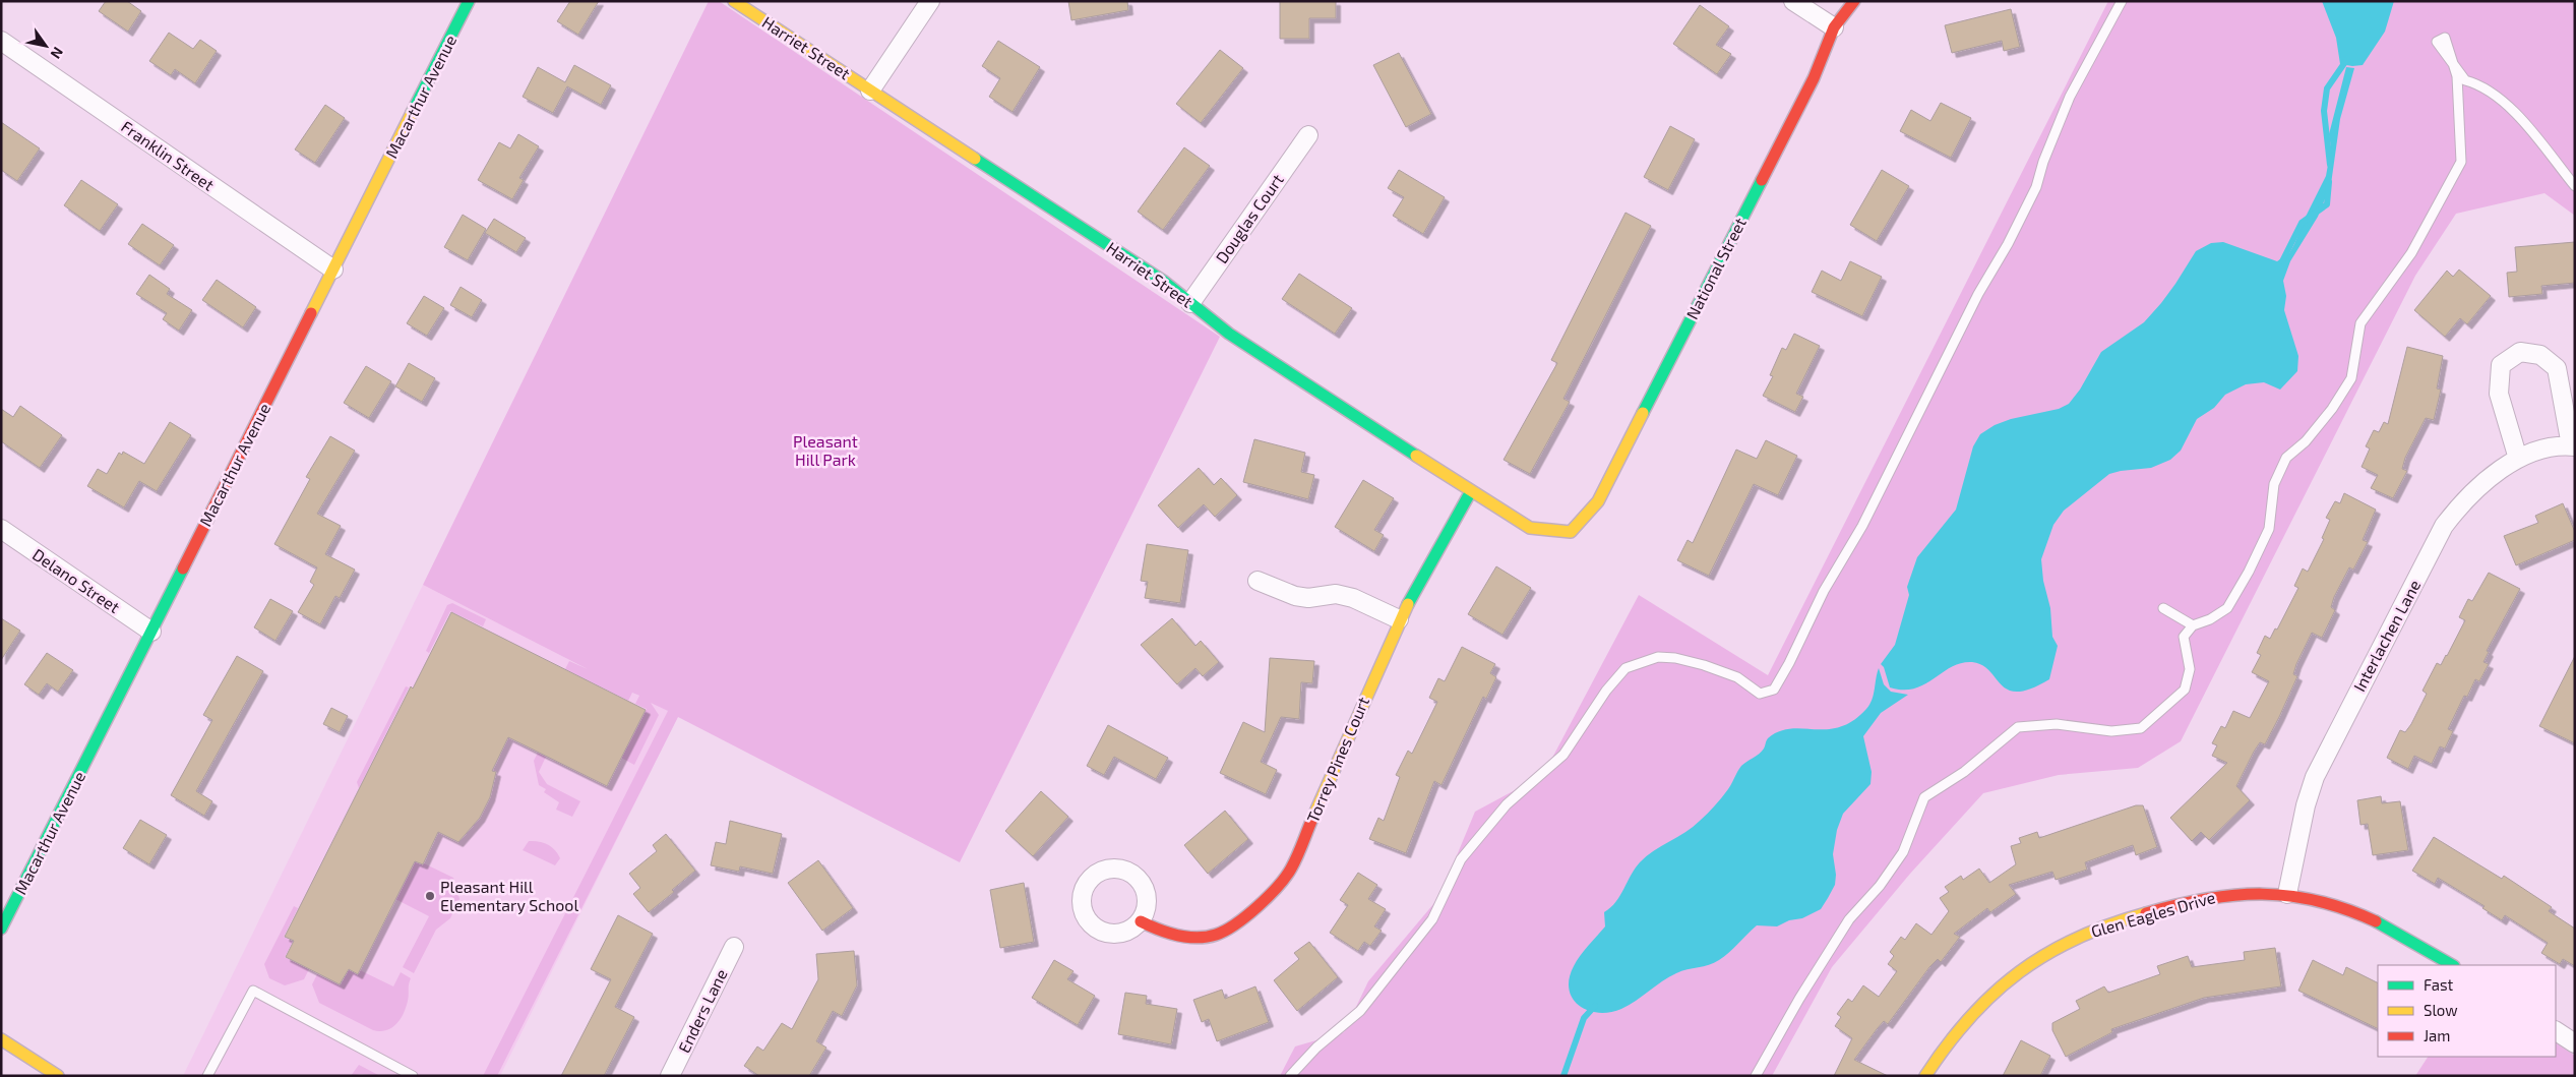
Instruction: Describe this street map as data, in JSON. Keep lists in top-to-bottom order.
{
  "streets": {
    "street": [
      "Harriet Street",
      "Macarthur Avenue",
      "Franklin Street",
      "Douglas Court",
      "National Street",
      "Delano Street",
      "Interlachen Lane",
      "Torrey Pines Court",
      "Glen Eagles Drive",
      "Enders Lane"
    ]
  },
  "crossings": [
    ["Harriet Street", "Douglas Court"],
    ["Harriet Street", "National Street"],
    ["Harriet Street", "Torrey Pines Court"],
    ["Macarthur Avenue", "Franklin Street"],
    ["Macarthur Avenue", "Delano Street"],
    ["Interlachen Lane", "Glen Eagles Drive"]
  ],
  "parks": ["Pleasant Hill Park"],
  "places": ["Pleasant Hill Elementary School"],
  "legend": ["Fast", "Slow", "Jam"],
  "north": "bottom right"
}
